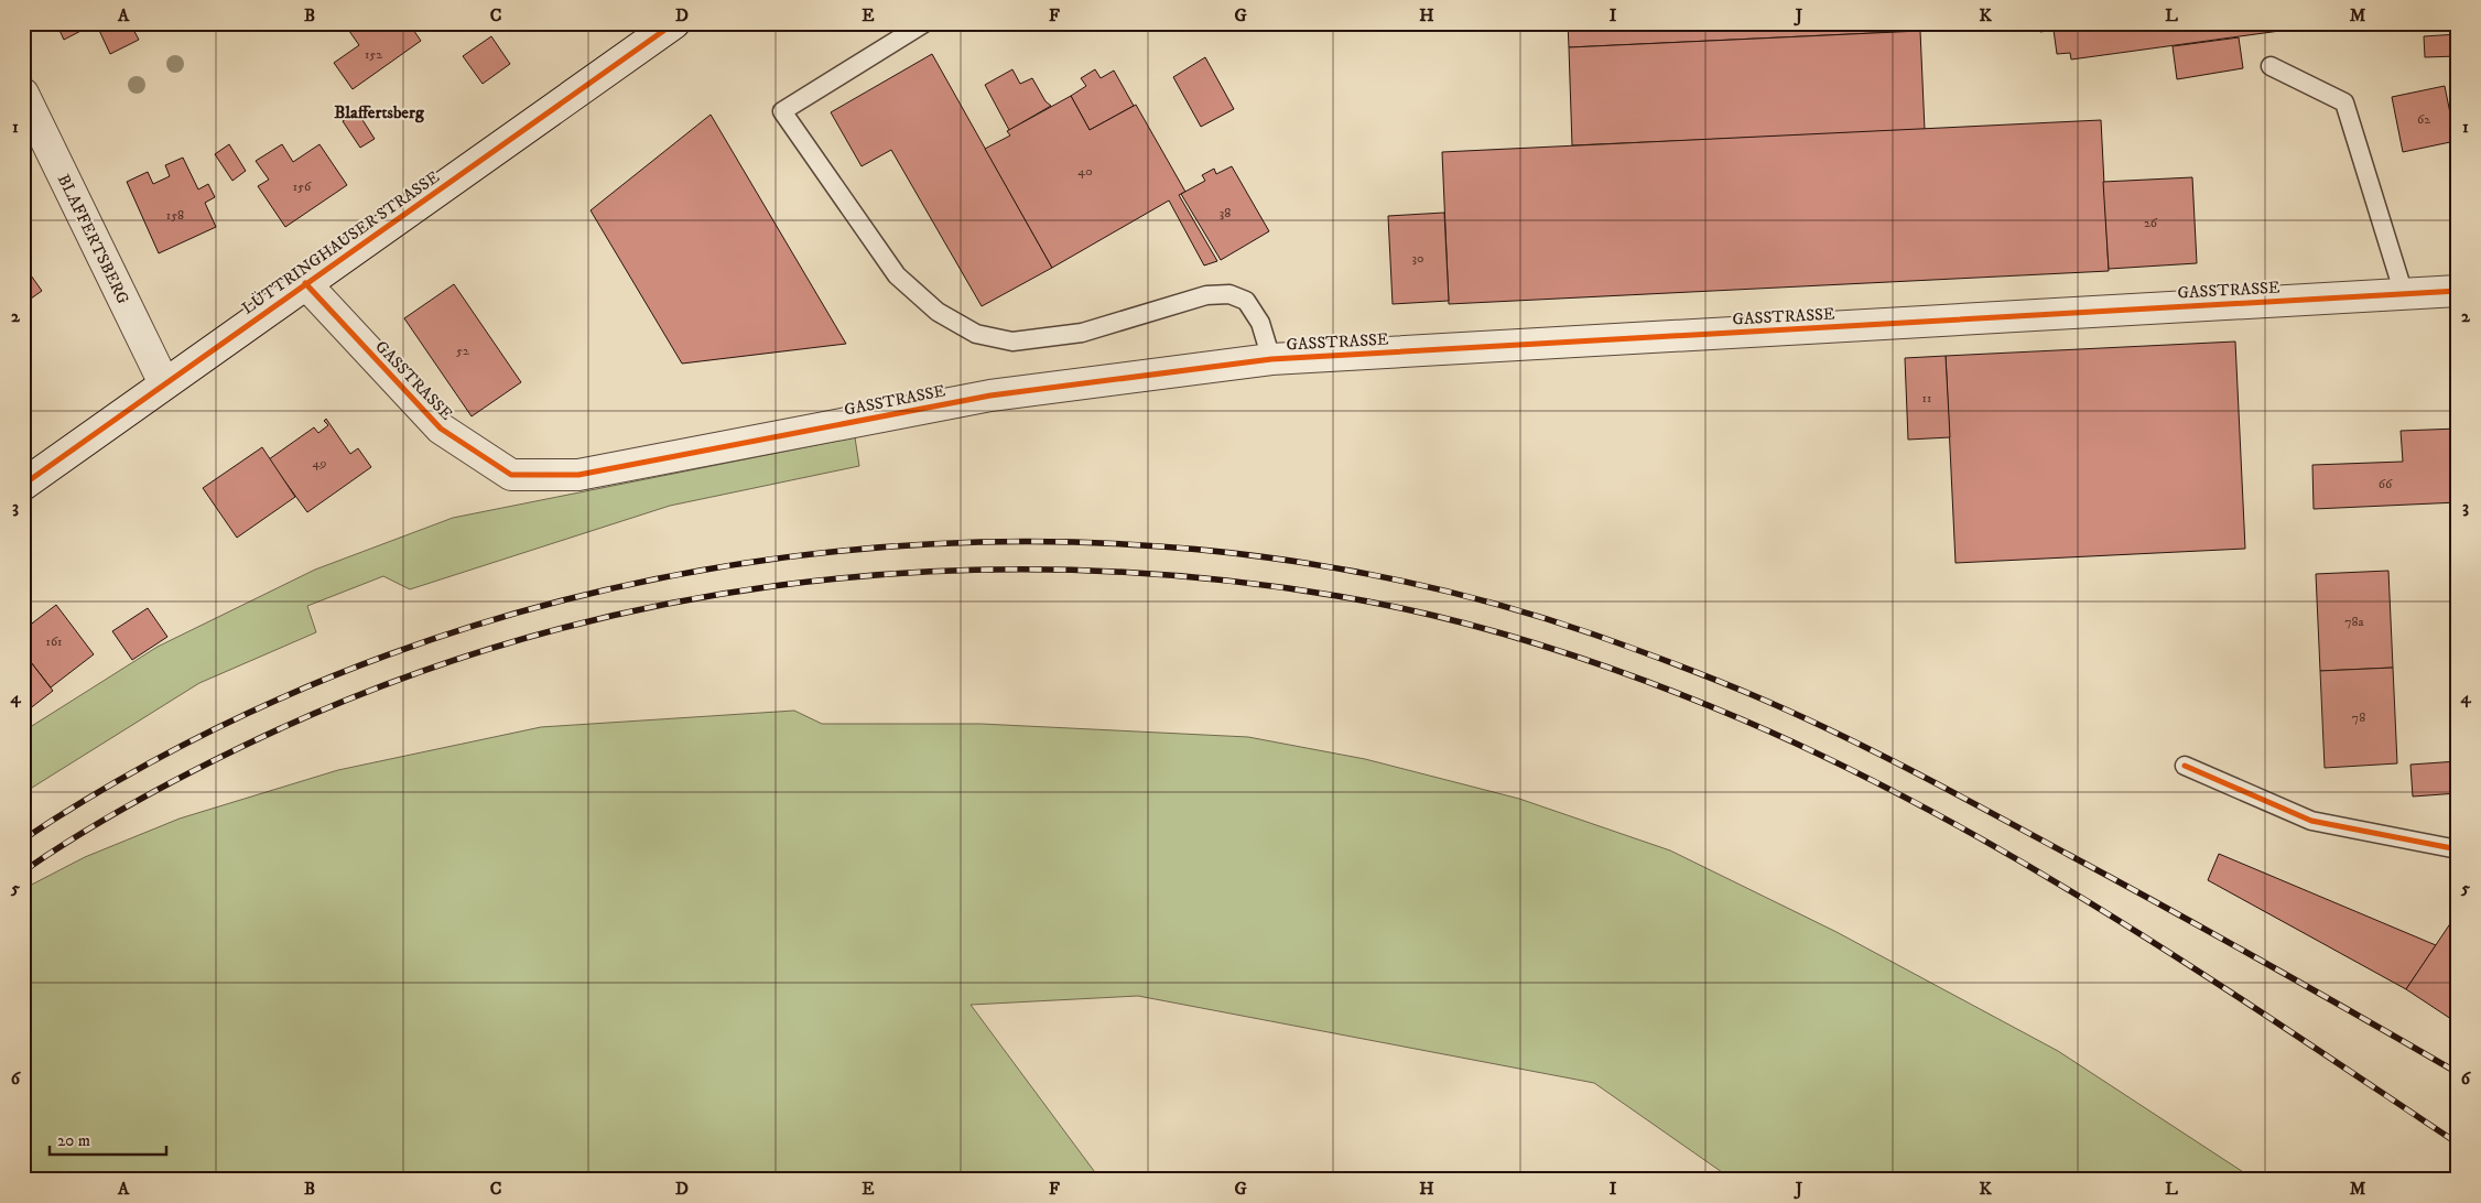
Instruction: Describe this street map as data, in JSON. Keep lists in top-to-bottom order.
{
  "streets": {
    "street": ["BLAFFERTSBERG", "LÜTTRINGHAUSER STRASSE", "GASSTRASSE"]
  },
  "crossings": [
    ["BLAFFERTSBERG", "LÜTTRINGHAUSER STRASSE"],
    ["LÜTTRINGHAUSER STRASSE", "GASSTRASSE"]
  ],
  "districts": ["Blaffertsberg"],
  "house_numbers": [
    "152",
    "62",
    "40",
    "156",
    "38",
    "158",
    "26",
    "30",
    "52",
    "11",
    "49",
    "66",
    "78a",
    "161",
    "78"
  ],
  "scale_bar": "20 m",
  "grid": {
    "columns": [
      "A",
      "B",
      "C",
      "D",
      "E",
      "F",
      "G",
      "H",
      "I",
      "J",
      "K",
      "L",
      "M"
    ],
    "rows": [
      "1",
      "2",
      "3",
      "4",
      "5",
      "6"
    ]
  }
}
